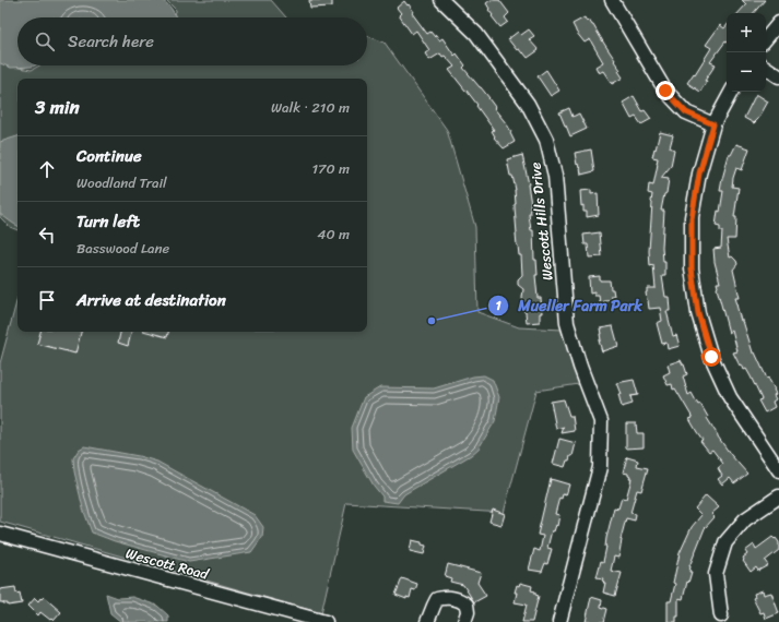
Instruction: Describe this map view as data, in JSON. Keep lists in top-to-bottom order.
{
  "streets": {
    "street": ["Wescott Hills Drive", "Wescott Road"]
  },
  "places": ["Mueller Farm Park"],
  "page": {
    "map_buttons": ["+", "−"],
    "search": "Search here",
    "heading": ["3 min", "Walk · 210 m"],
    "list": [
      ["Continue", "Woodland Trail", "170 m"],
      ["Turn left", "Basswood Lane", "40 m"],
      "Arrive at destination"
    ]
  }
}
